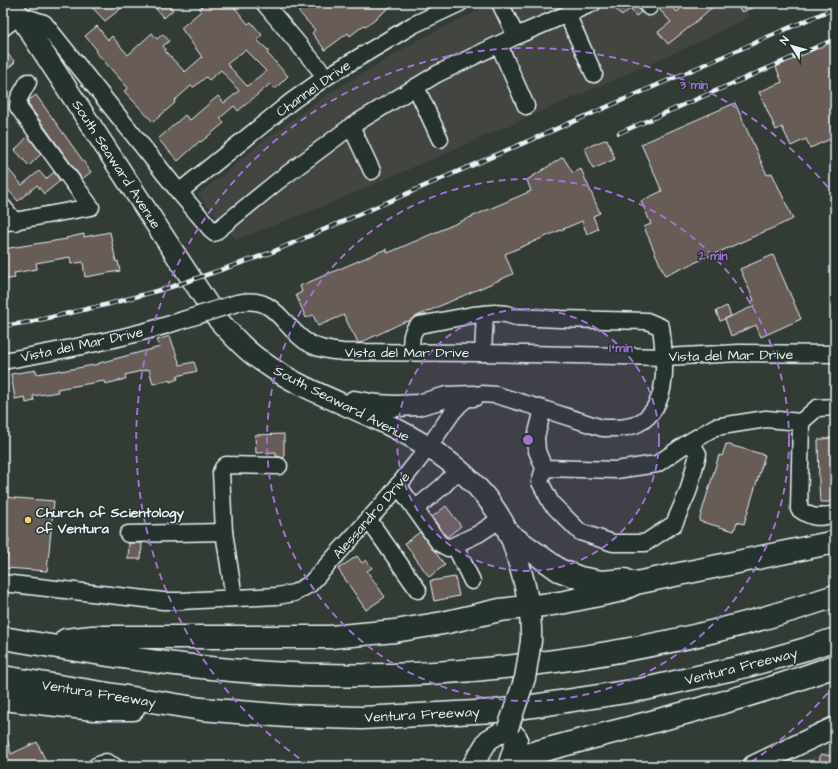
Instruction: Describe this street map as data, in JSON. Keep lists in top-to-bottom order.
{
  "streets": {
    "highway": ["Ventura Freeway"],
    "main road": ["South Seaward Avenue"],
    "street": ["Channel Drive", "Vista del Mar Drive", "Alessandro Drive"]
  },
  "crossings": [
    ["Channel Drive", "South Seaward Avenue"],
    ["South Seaward Avenue", "Alessandro Drive"]
  ],
  "places": ["Church of Scientology of Ventura"],
  "north": "top left",
  "rings": ["3 min", "2 min", "1 min"]
}
